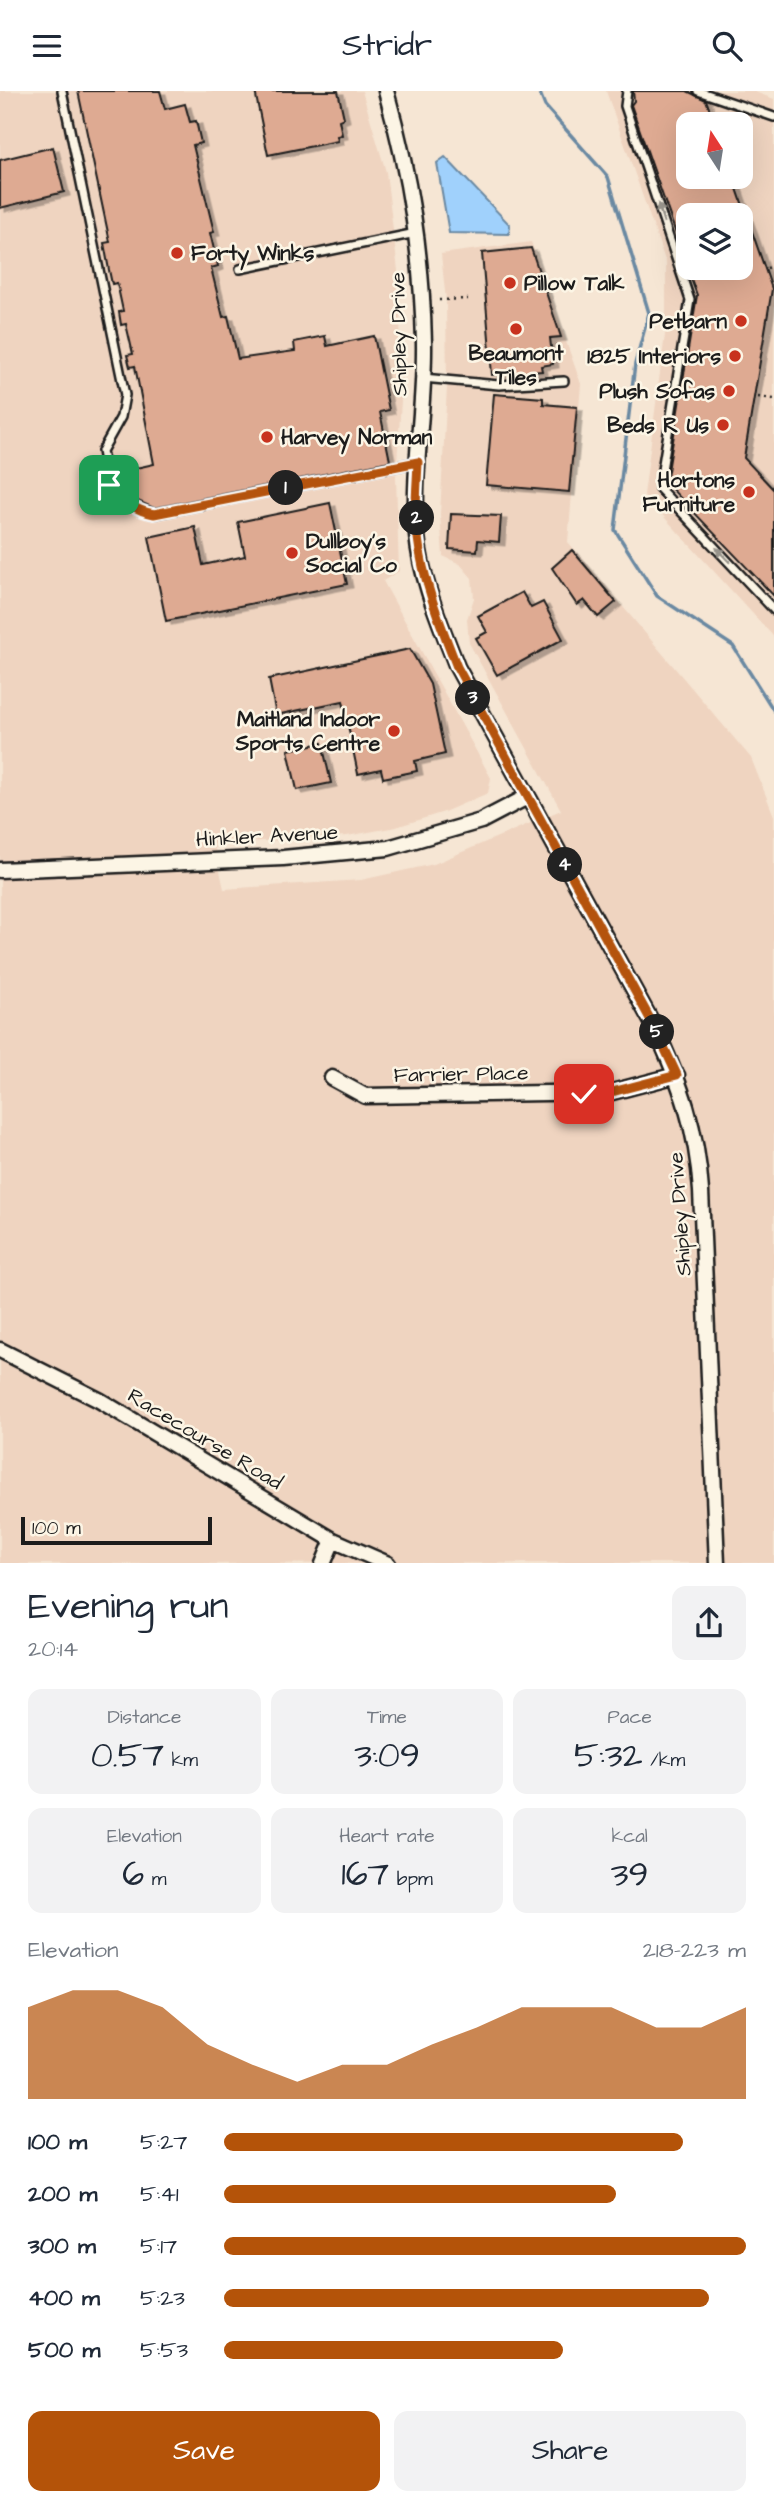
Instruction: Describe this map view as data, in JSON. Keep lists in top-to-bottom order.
{
  "streets": {
    "street": [
      "Shipley Drive",
      "Hinkler Avenue",
      "Farrier Place",
      "Racecourse Road"
    ]
  },
  "crossings": [
    ["Shipley Drive", "Hinkler Avenue"],
    ["Shipley Drive", "Farrier Place"]
  ],
  "places": [
    "Forty Winks",
    "Pillow Talk",
    "Petbarn",
    "Beaumont Tiles",
    "1825 Interiors",
    "Plush Sofas",
    "Beds R Us",
    "Harvey Norman",
    "Hortons Furniture",
    "Dullboy's Social Co",
    "Maitland Indoor Sports Centre"
  ],
  "scale_bar": "100 m",
  "north": "top",
  "page": {
    "header": "Stridr",
    "pins": [
      "1",
      "2",
      "3",
      "4",
      "5"
    ],
    "scale": "100 m",
    "heading": ["Evening run", "20:14"],
    "stats": [
      ["Distance", "0.57 km"],
      ["Time", "3:09"],
      ["Pace", "5:32 /km"],
      ["Elevation", "6 m"],
      ["Heart rate", "167 bpm"],
      ["kcal", "39"]
    ],
    "chart": ["Elevation", "218–223 m"],
    "list": [
      {
        "name": "100 m",
        "note": "5:27"
      },
      {
        "name": "200 m",
        "note": "5:41"
      },
      {
        "name": "300 m",
        "note": "5:17"
      },
      {
        "name": "400 m",
        "note": "5:23"
      },
      {
        "name": "500 m",
        "note": "5:53"
      }
    ],
    "buttons": ["Save", "Share"]
  }
}
